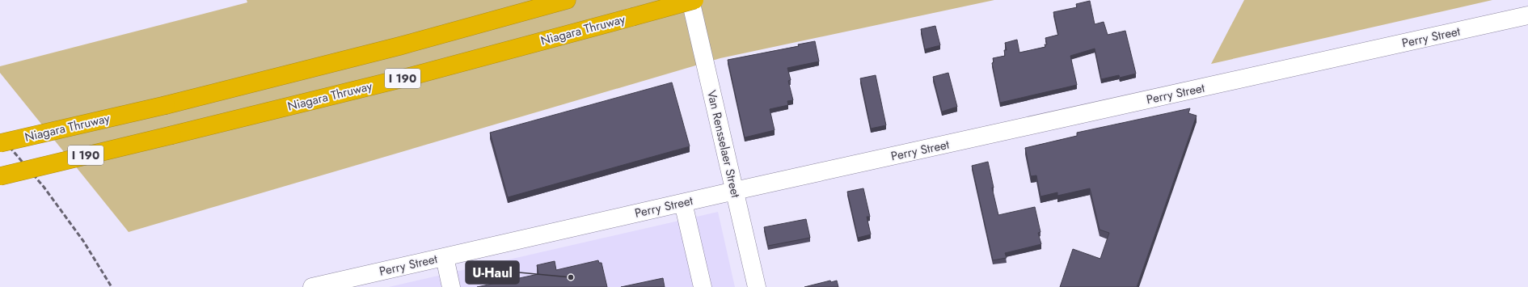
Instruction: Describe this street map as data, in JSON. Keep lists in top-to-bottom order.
{
  "streets": {
    "highway": ["Niagara Thruway", "I 190"],
    "street": ["Perry Street", "Van Rensselaer Street"]
  },
  "crossings": [
    ["Perry Street", "Van Rensselaer Street"]
  ],
  "places": ["U-Haul"]
}
